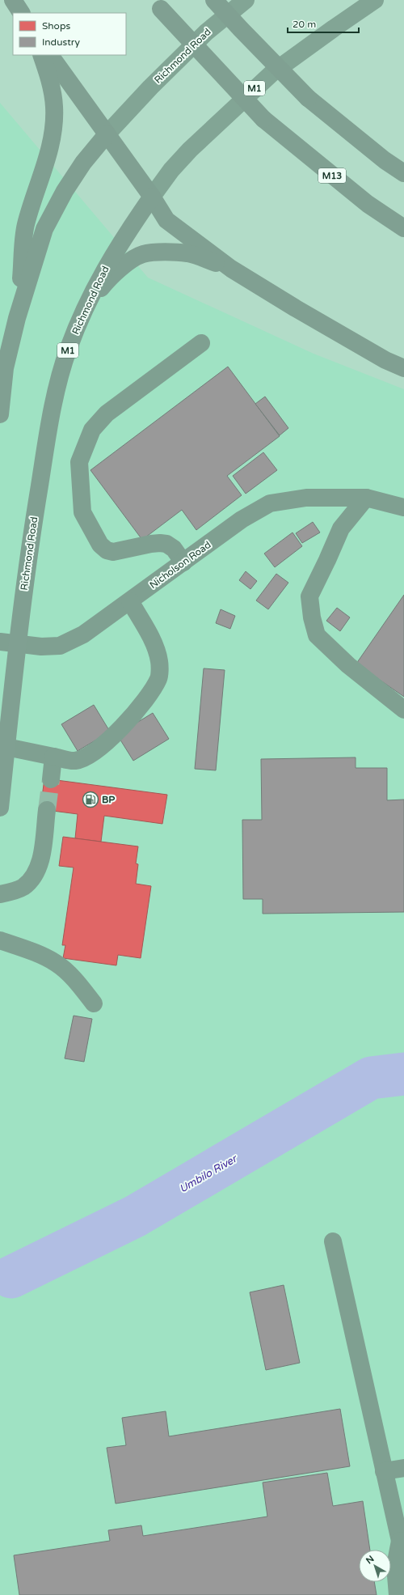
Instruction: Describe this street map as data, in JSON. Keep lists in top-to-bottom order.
{
  "streets": {
    "highway": ["Richmond Road", "M1", "M13"],
    "lane": ["Nicholson Road"]
  },
  "crossings": [
    ["Richmond Road", "Nicholson Road"]
  ],
  "water": ["Umbilo River"],
  "places": {
    "fuel station": ["BP"]
  },
  "legend": ["Shops", "Industry"],
  "scale_bar": "20 m",
  "north": "top left"
}
